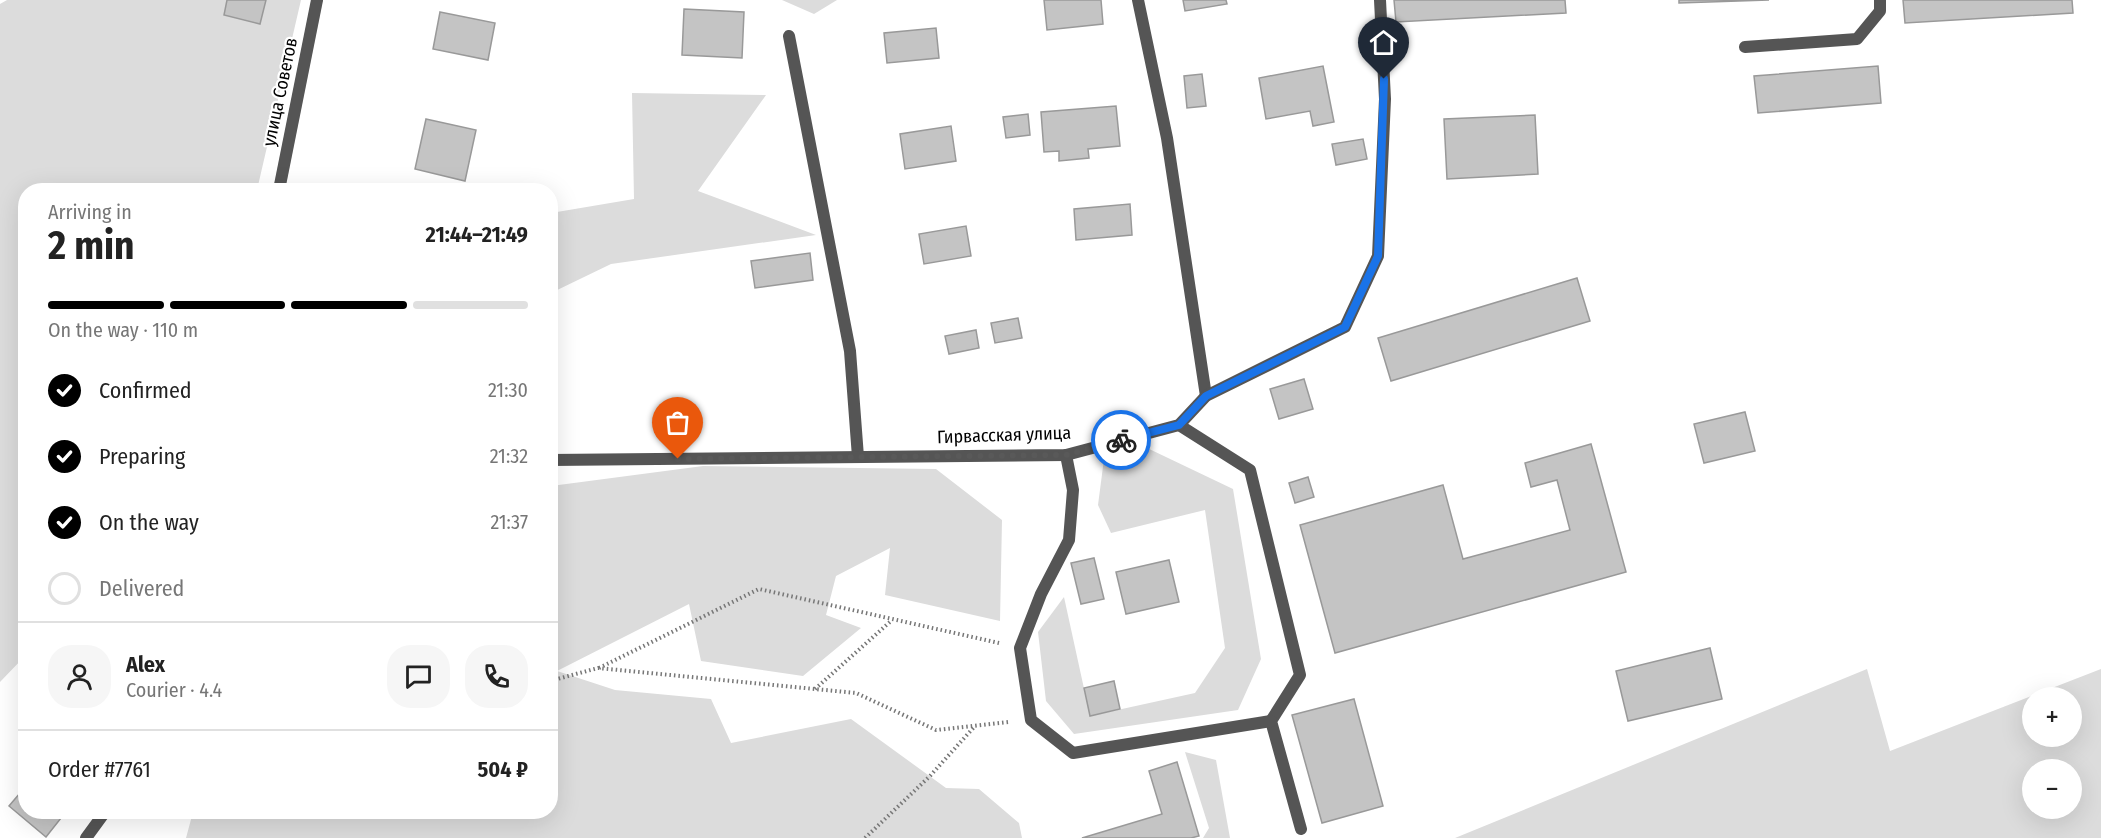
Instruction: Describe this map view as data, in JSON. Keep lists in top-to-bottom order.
{
  "streets": {
    "street": ["улица Советов", "Гирвасская улица"]
  },
  "page": {
    "heading": ["2 min", "Arriving in", "21:44–21:49"],
    "panel": [
      "Alex",
      "Courier · 4.4",
      "Order #7761",
      "504 ₽"
    ],
    "bar": "On the way · 110 m",
    "list": [
      ["Confirmed", "21:30"],
      ["Preparing", "21:32"],
      ["On the way", "21:37"],
      "Delivered"
    ],
    "map_buttons": ["+", "−"]
  }
}
